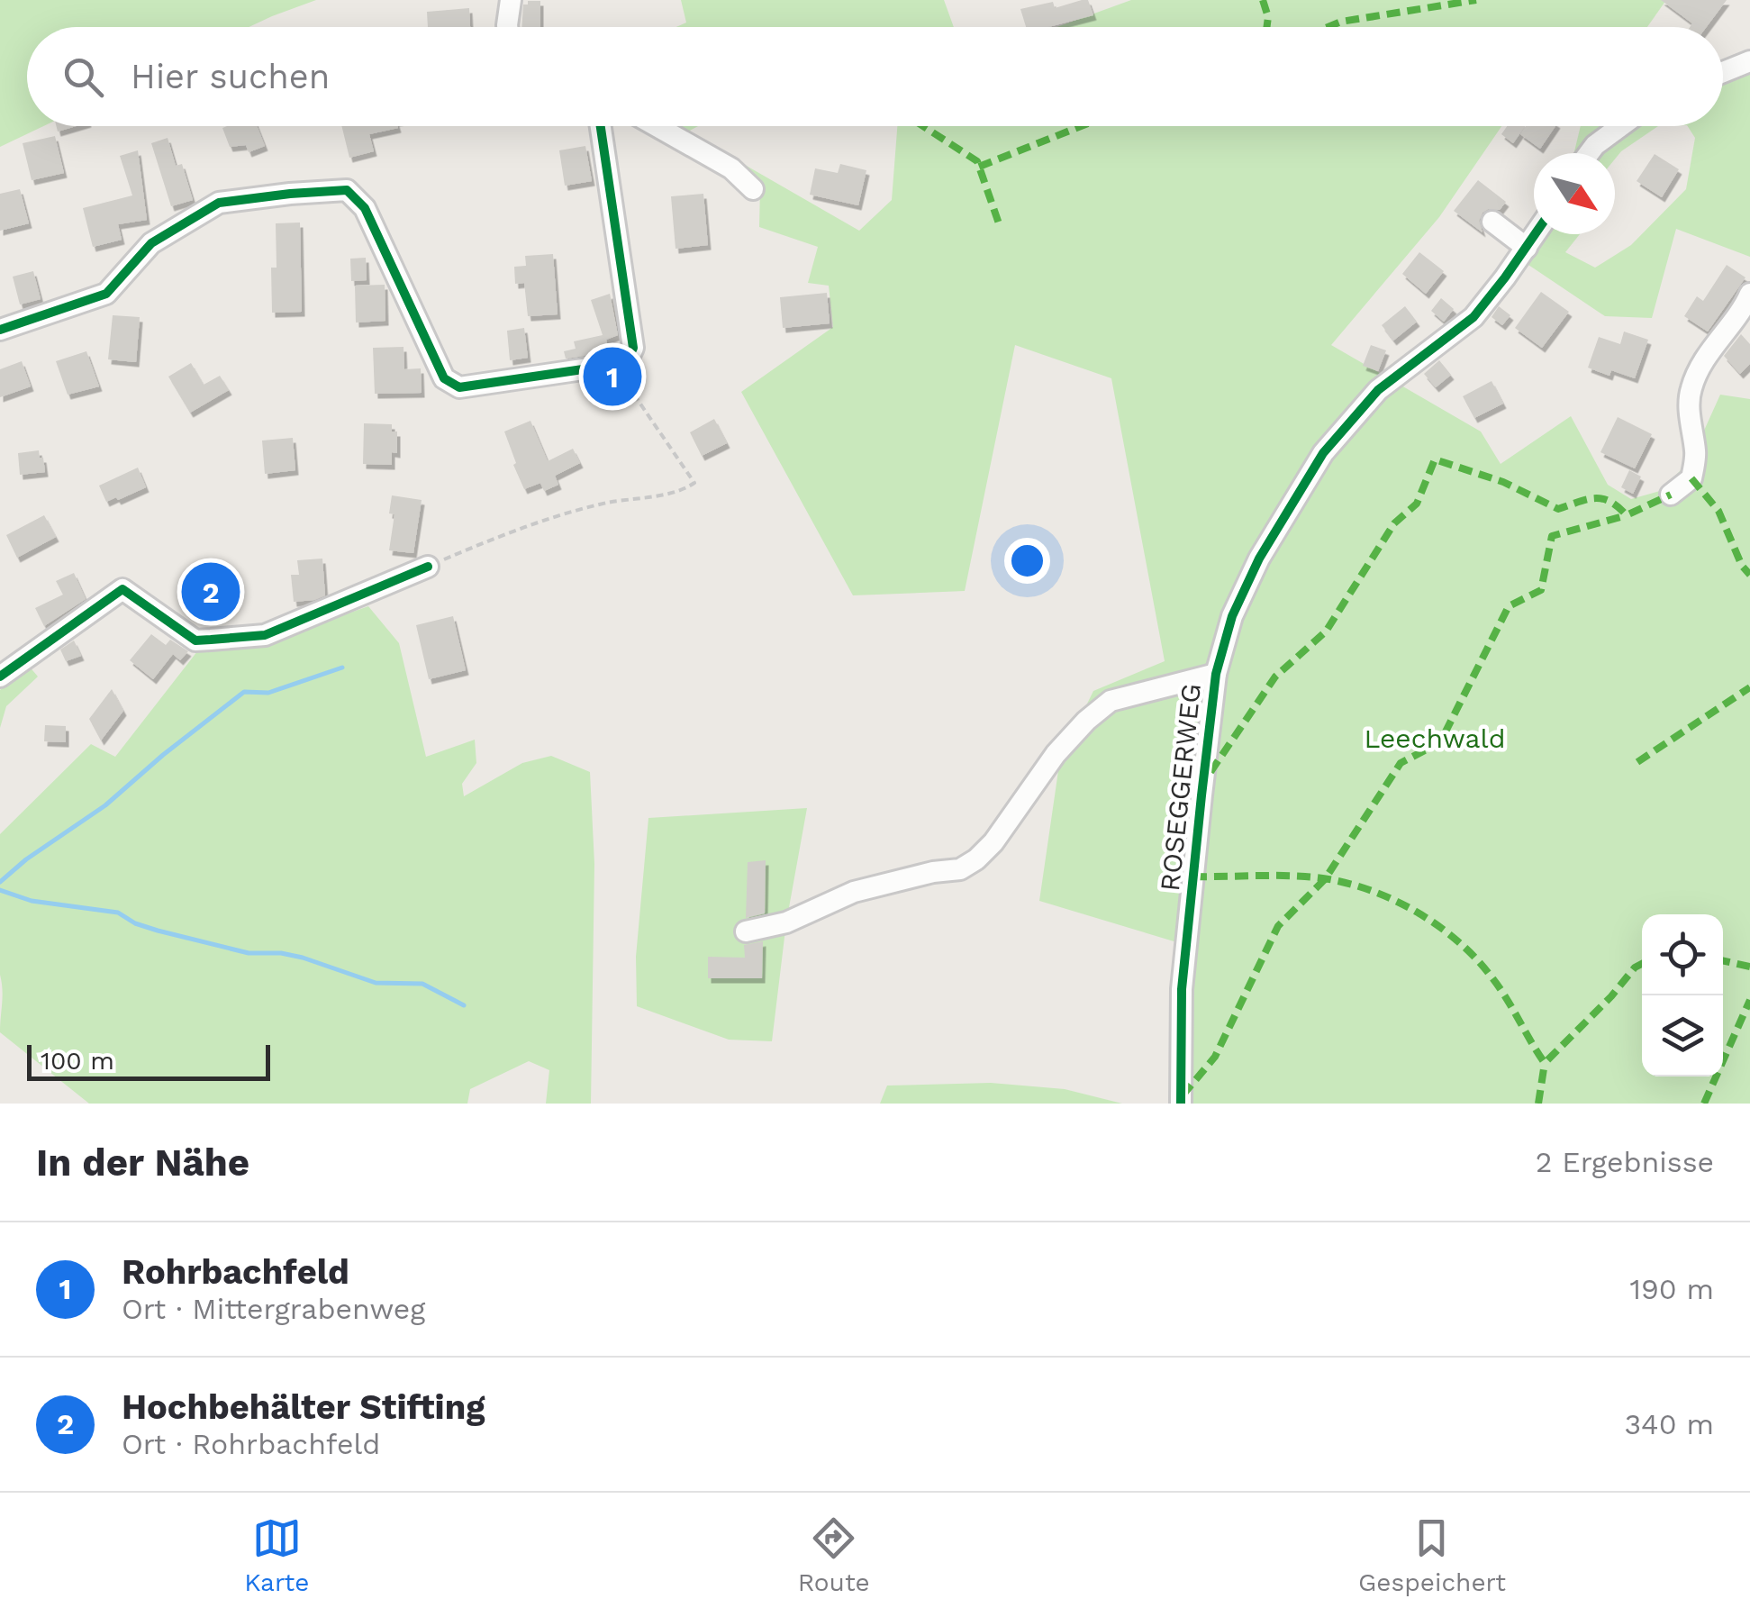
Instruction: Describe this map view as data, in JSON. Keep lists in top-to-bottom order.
{
  "streets": {
    "street": ["ROSEGGERWEG"]
  },
  "parks": ["Leechwald"],
  "scale_bar": "100 m",
  "north": "bottom right",
  "page": {
    "search": "Hier suchen",
    "pins": ["1", "2"],
    "scale": "100 m",
    "heading": ["In der Nähe", "2 Ergebnisse"],
    "list": [
      {
        "mark": "1",
        "name": "Rohrbachfeld",
        "note": "Ort · Mittergrabenweg",
        "value": "190 m"
      },
      {
        "mark": "2",
        "name": "Hochbehälter Stifting",
        "note": "Ort · Rohrbachfeld",
        "value": "340 m"
      }
    ],
    "nav": ["Karte", "Route", "Gespeichert"]
  }
}
